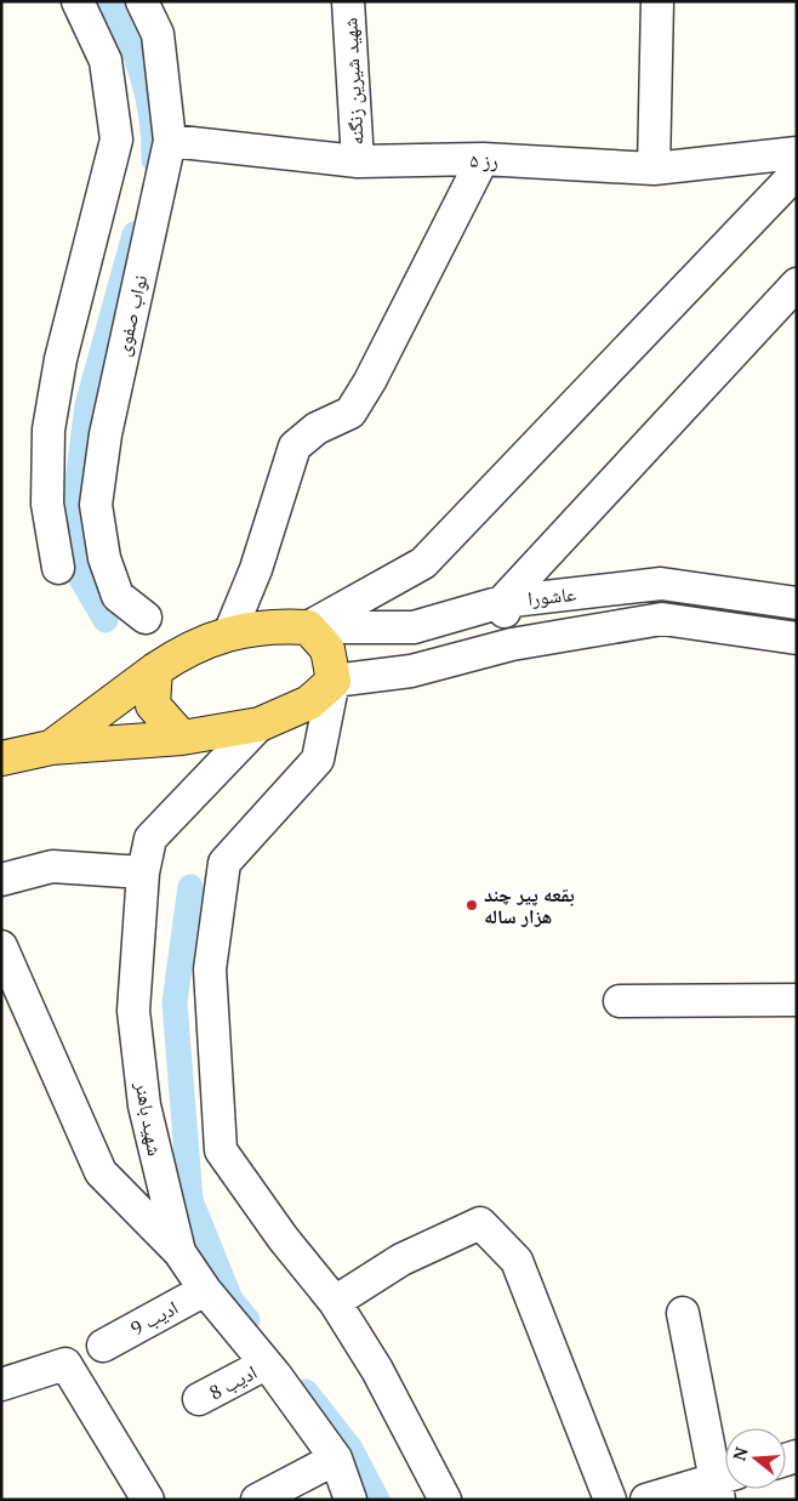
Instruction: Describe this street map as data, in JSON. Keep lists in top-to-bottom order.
{
  "streets": {
    "street": [
      "شهید شیرین زنگنه",
      "رز ۵",
      "نواب صفوی",
      "عاشورا",
      "شهید باهنر",
      "ادیب 9",
      "ادیب 8"
    ]
  },
  "crossings": [
    ["شهید شیرین زنگنه", "رز ۵"],
    ["رز ۵", "نواب صفوی"],
    ["شهید باهنر", "ادیب 9"],
    ["شهید باهنر", "ادیب 8"]
  ],
  "places": ["بقعه پیر چند هزار ساله"],
  "north": "left"
}
